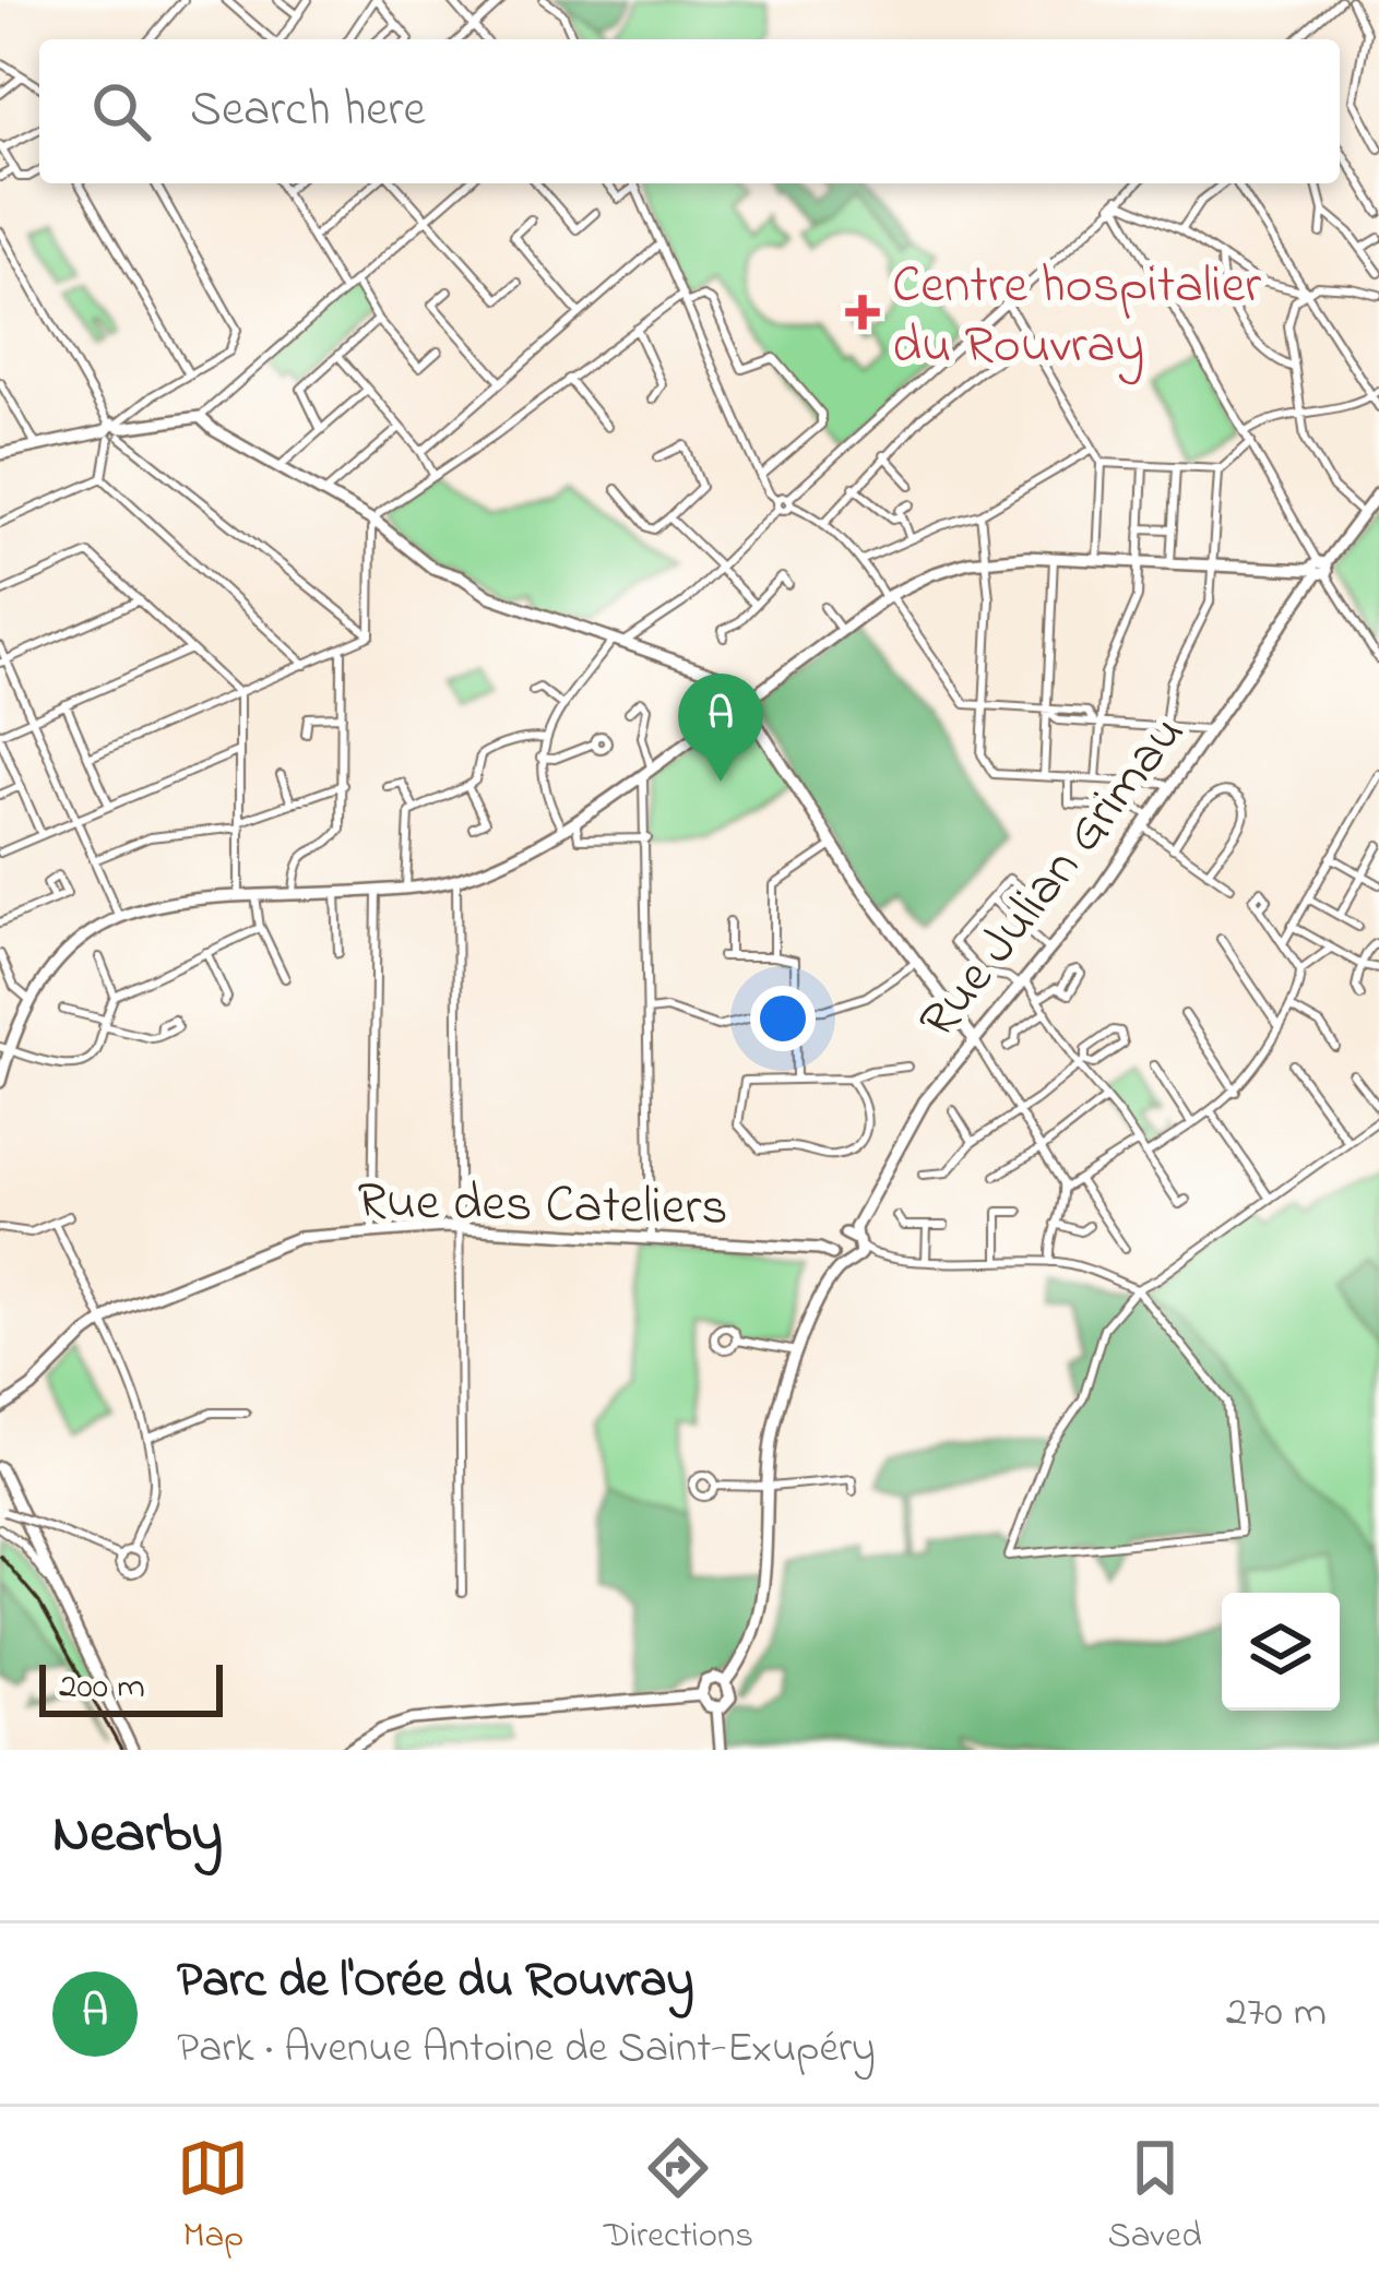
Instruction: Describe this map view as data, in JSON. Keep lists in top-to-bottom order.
{
  "streets": {
    "street": ["Rue Julian Grimau", "Rue des Cateliers"]
  },
  "crossings": [
    ["Rue Julian Grimau", "Rue des Cateliers"]
  ],
  "places": {
    "health": ["Centre hospitalier du Rouvray"]
  },
  "scale_bar": "200 m",
  "page": {
    "search": "Search here",
    "pins": "A",
    "scale": "200 m",
    "heading": "Nearby",
    "list": [
      {
        "mark": "A",
        "name": "Parc de l'Orée du Rouvray",
        "note": "Park · Avenue Antoine de Saint-Exupéry",
        "value": "270 m"
      }
    ],
    "nav": ["Map", "Directions", "Saved"]
  }
}
